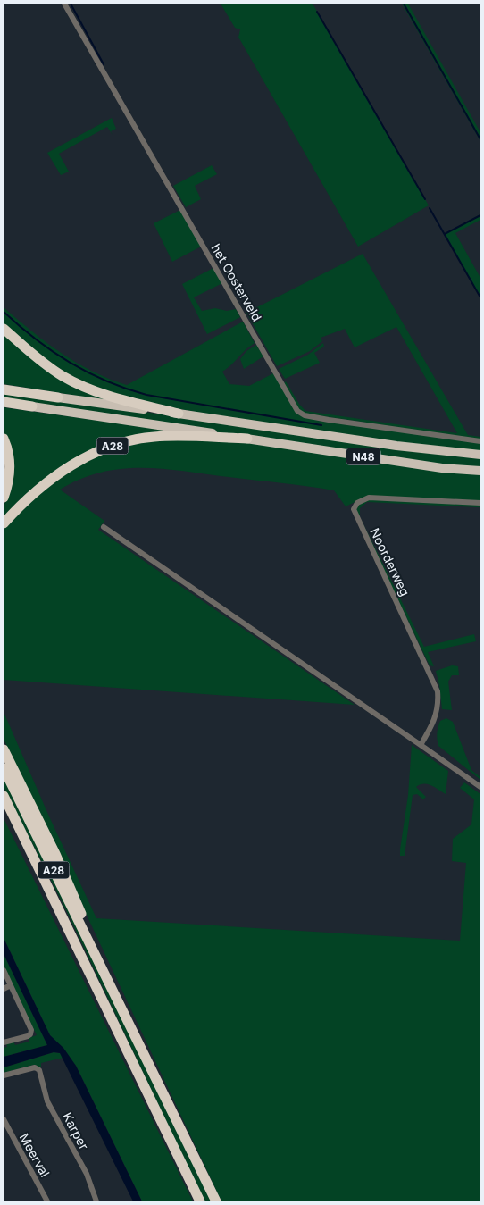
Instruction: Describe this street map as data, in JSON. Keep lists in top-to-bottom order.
{
  "streets": {
    "highway": ["A28", "N48"],
    "street": [
      "het Oosterveld",
      "Noorderweg",
      "Karper",
      "Meerval"
    ]
  },
  "crossings": [
    ["A28", "N48"]
  ]
}
